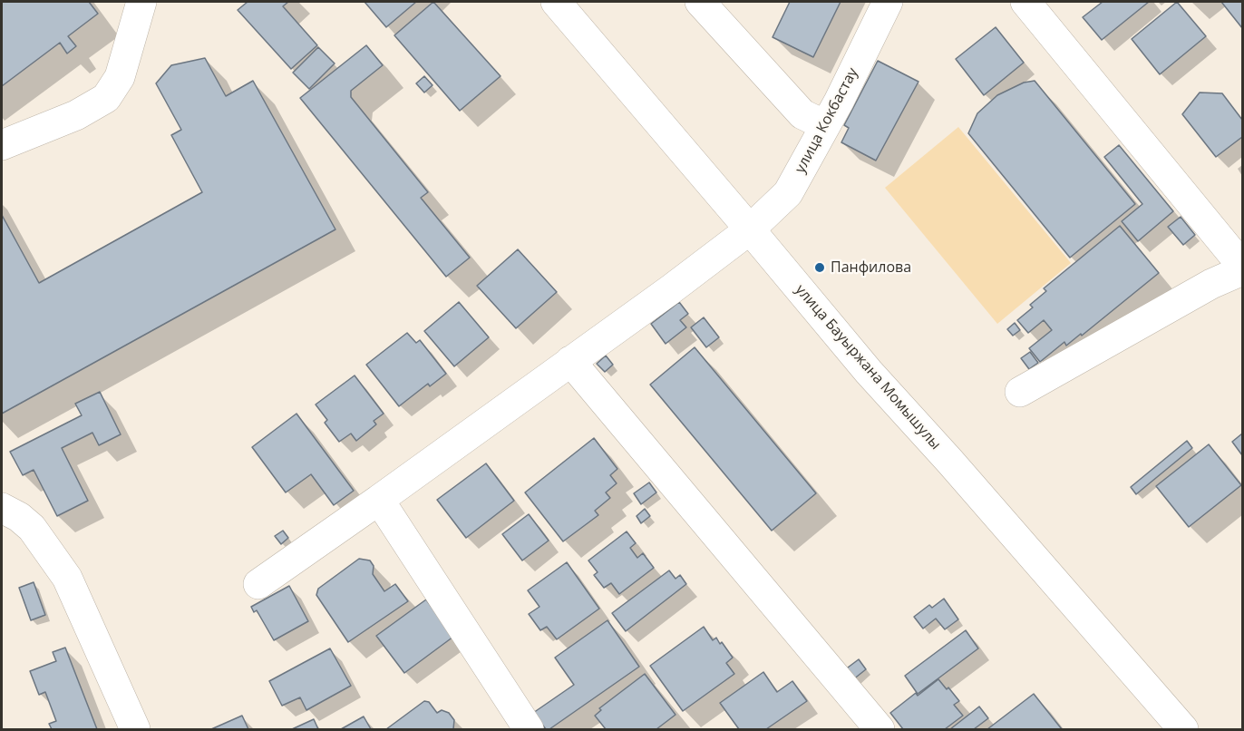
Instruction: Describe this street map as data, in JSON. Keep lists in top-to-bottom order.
{
  "streets": {
    "street": ["улица Кокбастау", "улица Бауыржана Момышулы"]
  },
  "crossings": [
    ["улица Кокбастау", "улица Бауыржана Момышулы"]
  ],
  "places": ["Панфилова"]
}
